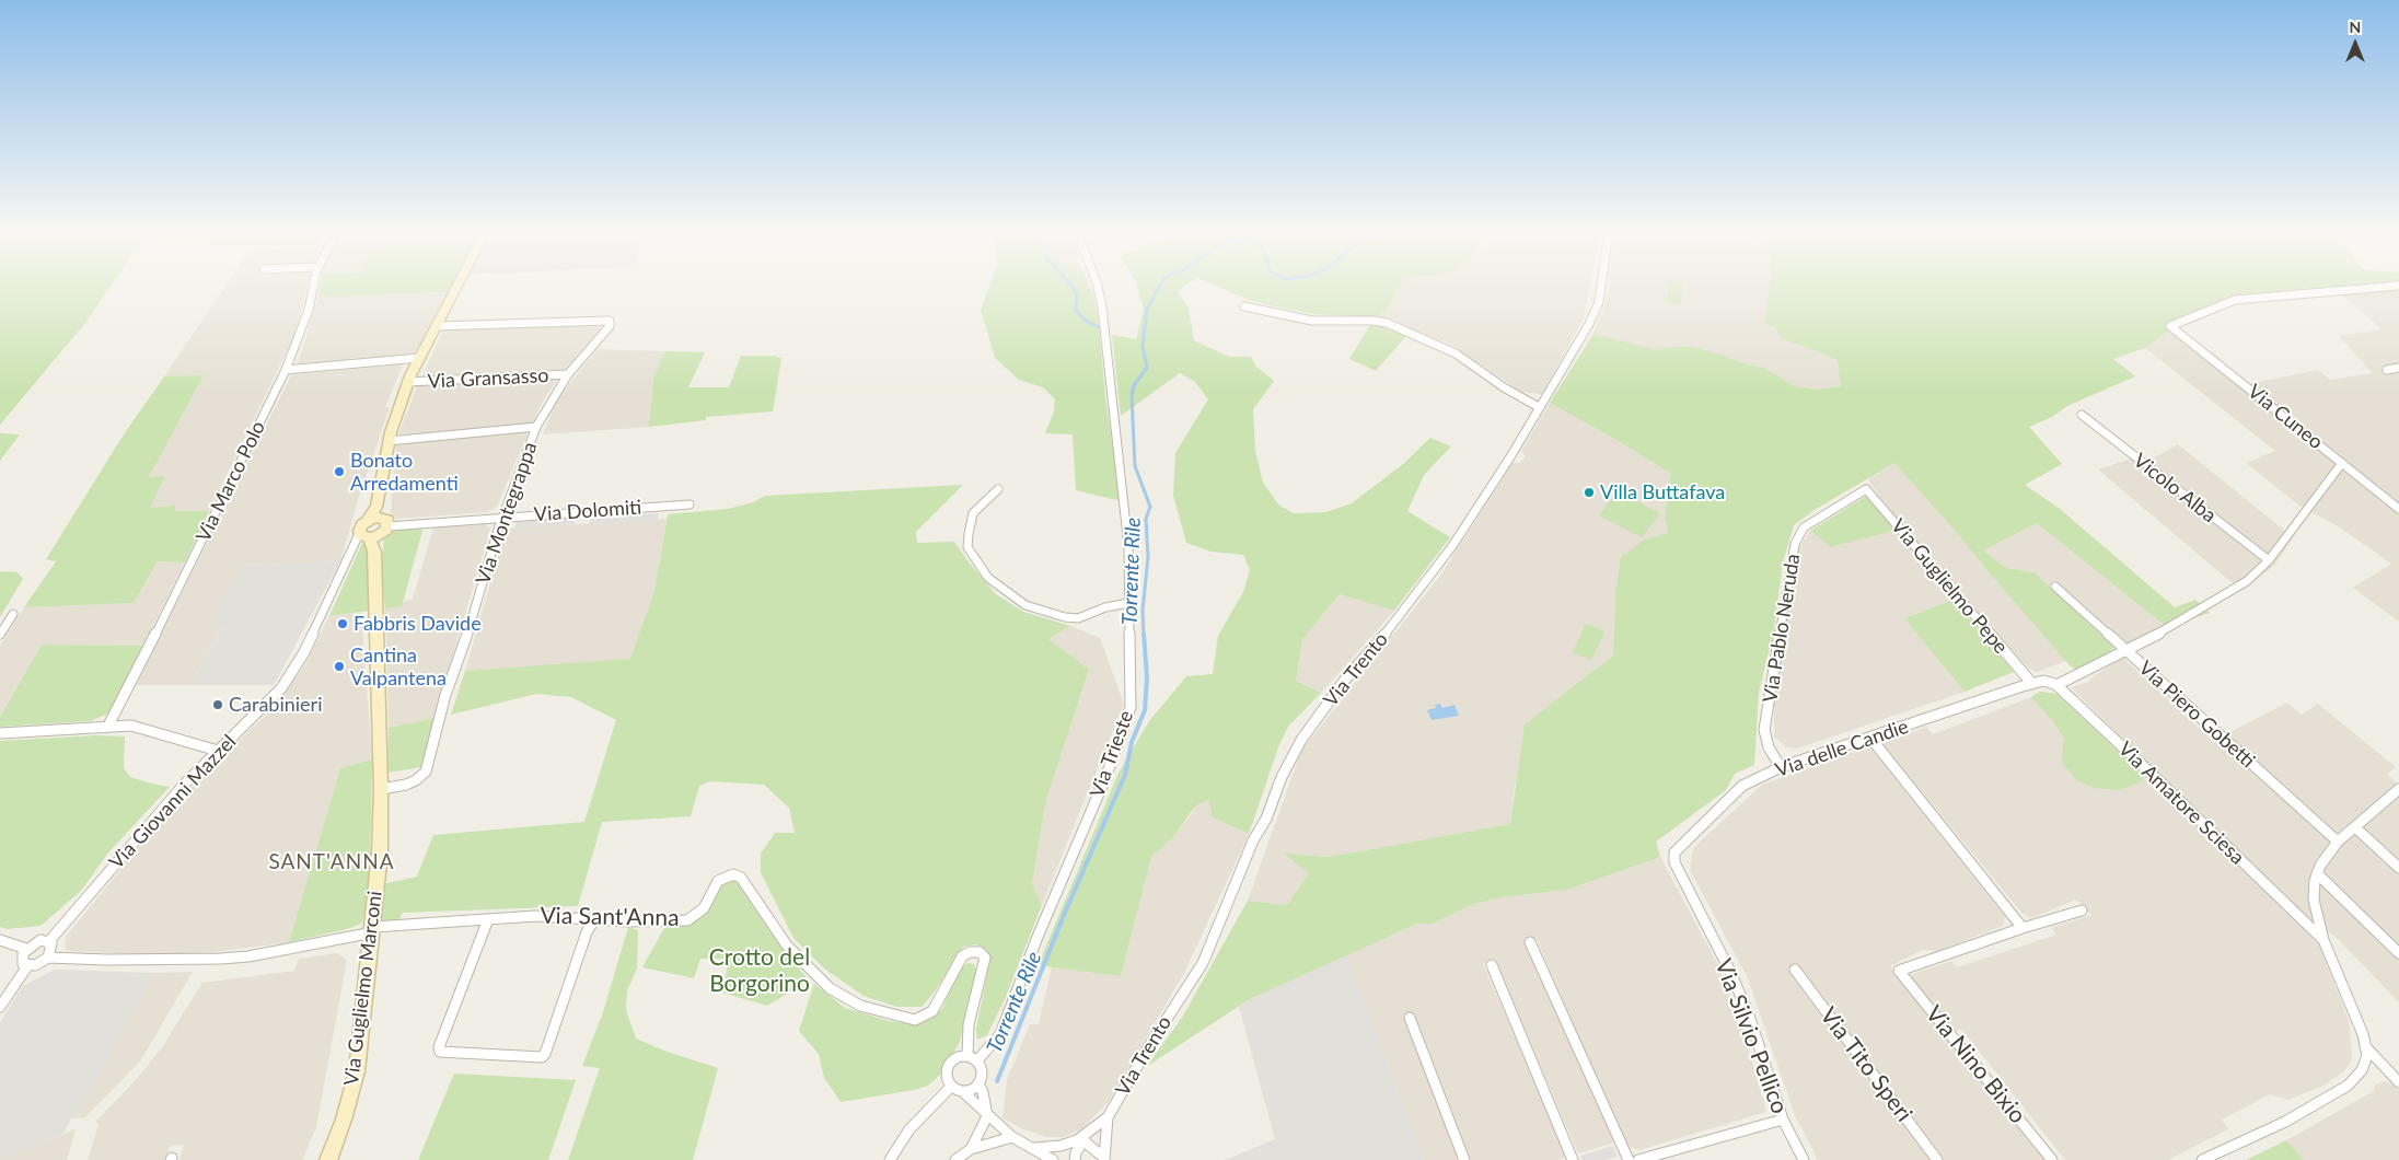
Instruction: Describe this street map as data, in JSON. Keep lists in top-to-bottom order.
{
  "streets": {
    "street": [
      "Via Gransasso",
      "Via Cuneo",
      "Via Marco Polo",
      "Vicolo Alba",
      "Via Dolomiti",
      "Via Montegrappa",
      "Via Guglielmo Pepe",
      "Via Pablo Neruda",
      "Via Trento",
      "Via Piero Gobetti",
      "Via delle Candie",
      "Via Trieste",
      "Via Giovanni Mazzel",
      "Via Amatore Sciesa",
      "Via Sant'Anna",
      "Via Guglielmo Marconi",
      "Via Silvio Pellico",
      "Via Tito Speri",
      "Via Nino Bixio"
    ]
  },
  "crossings": [
    ["Via Gransasso", "Via Montegrappa"],
    ["Via Gransasso", "Via Guglielmo Marconi"],
    ["Via Dolomiti", "Via Montegrappa"],
    ["Via Dolomiti", "Via Guglielmo Marconi"],
    ["Via Montegrappa", "Via Guglielmo Marconi"],
    ["Via Guglielmo Pepe", "Via Pablo Neruda"],
    ["Via Guglielmo Pepe", "Via delle Candie"],
    ["Via Pablo Neruda", "Via delle Candie"],
    ["Via delle Candie", "Via Silvio Pellico"],
    ["Via Trieste", "Via Sant'Anna"],
    ["Via Giovanni Mazzel", "Via Guglielmo Marconi"],
    ["Via Sant'Anna", "Via Guglielmo Marconi"]
  ],
  "districts": ["SANT'ANNA"],
  "water": ["Torrente Rile"],
  "parks": ["Crotto del Borgorino"],
  "places": [
    "Bonato Arredamenti",
    "Villa Buttafava",
    "Fabbris Davide",
    "Cantina Valpantena",
    "Carabinieri"
  ],
  "north": "top"
}
